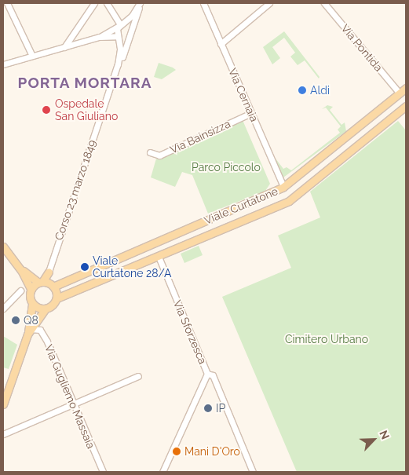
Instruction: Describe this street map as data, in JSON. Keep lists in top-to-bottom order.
{
  "streets": {
    "main road": ["Viale Curtatone"],
    "street": [
      "Via Pontida",
      "Via Cernaia",
      "Via Bainsizza",
      "Corso 23 marzo 1849",
      "Via Sforzesca",
      "Via Gugliemo Massaia"
    ]
  },
  "crossings": [
    ["Via Pontida", "Viale Curtatone"],
    ["Via Cernaia", "Via Bainsizza"],
    ["Via Cernaia", "Viale Curtatone"],
    ["Viale Curtatone", "Via Sforzesca"]
  ],
  "districts": ["PORTA MORTARA"],
  "parks": ["Parco Piccolo", "Cimitero Urbano"],
  "places": [
    "Aldi",
    "Ospedale San Giuliano",
    "Viale Curtatone 28/A",
    "Q8",
    "IP",
    "Mani D'Oro"
  ],
  "north": "top right"
}
